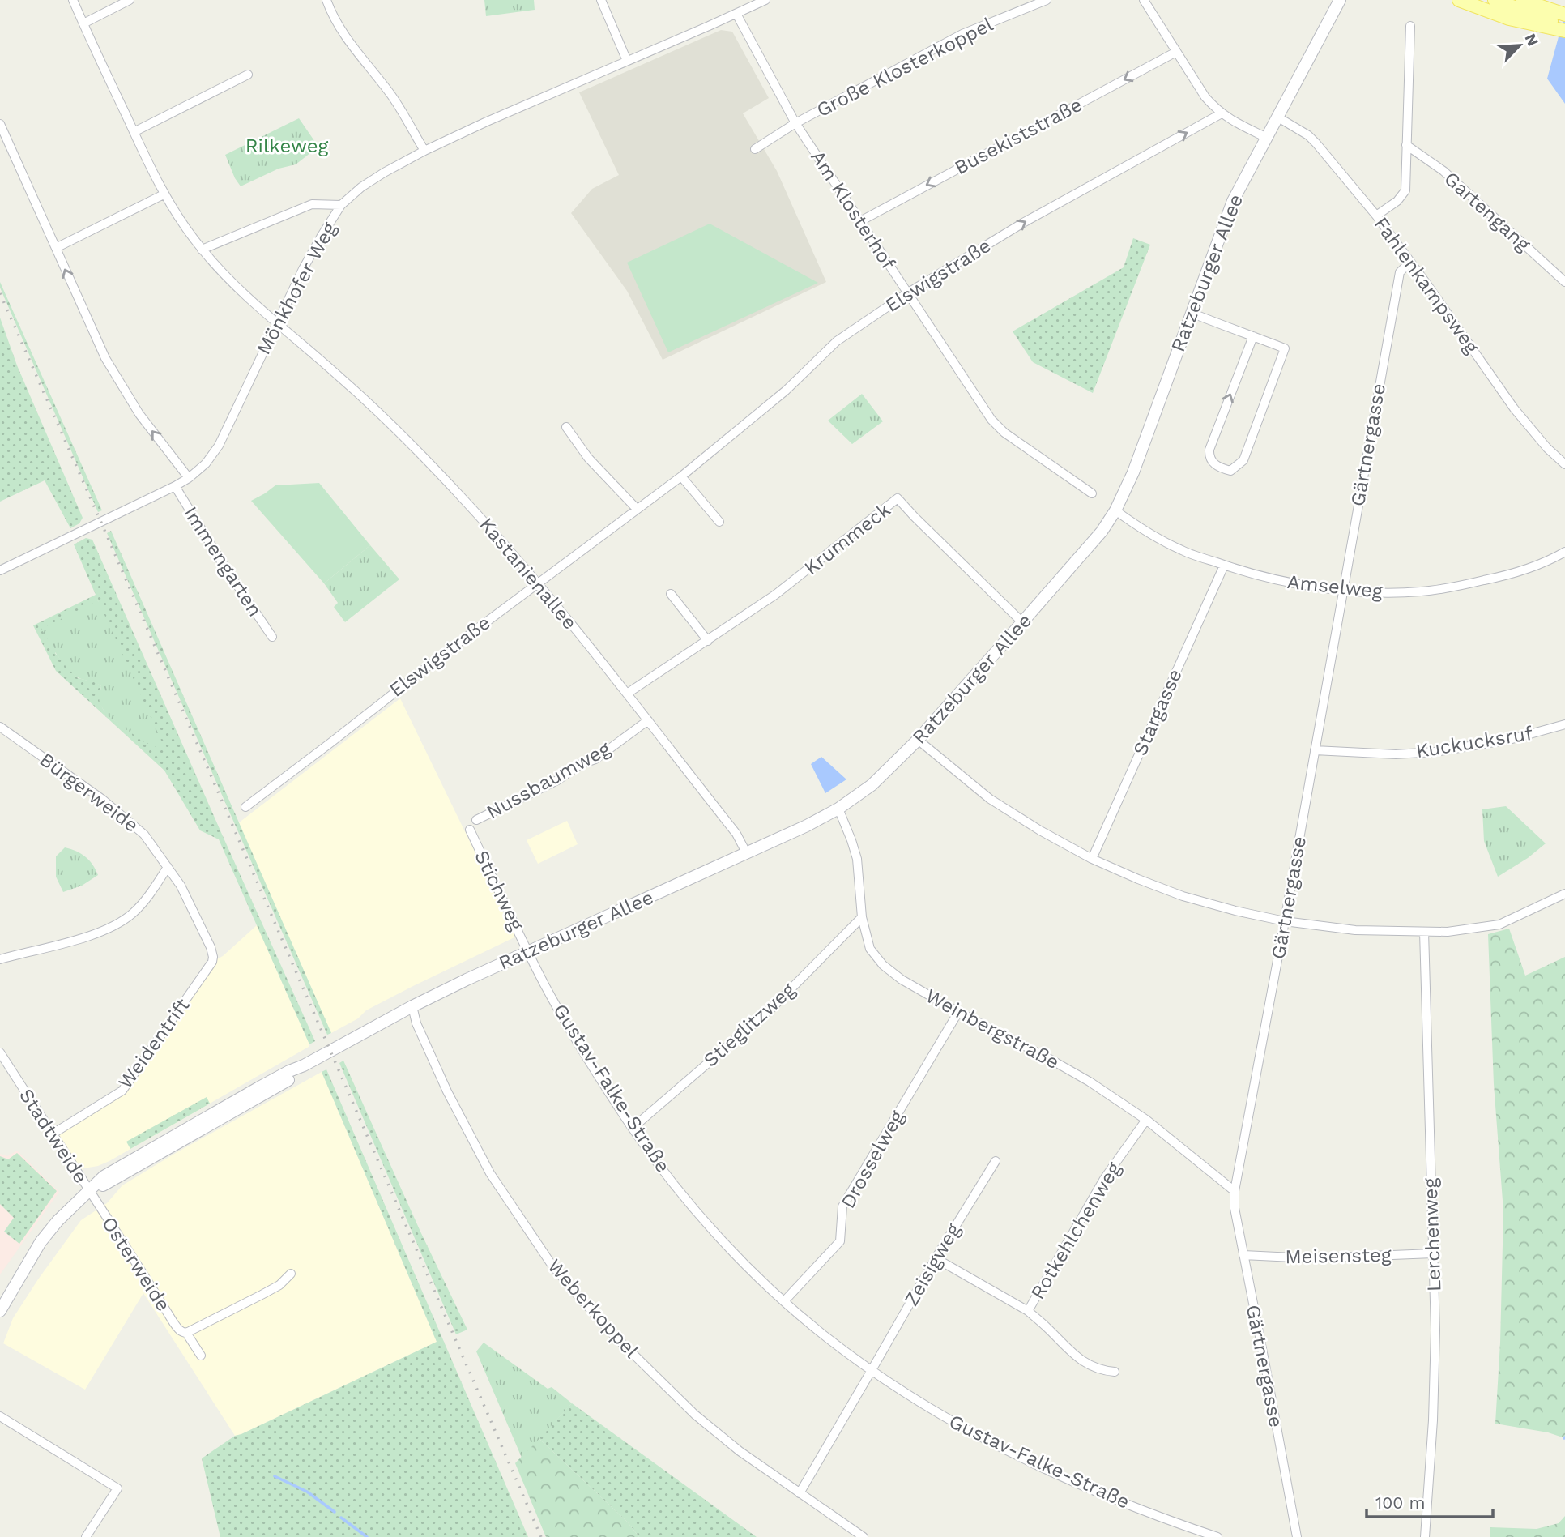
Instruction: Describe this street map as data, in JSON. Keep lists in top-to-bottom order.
{
  "streets": {
    "main road": ["Ratzeburger Allee"],
    "street": [
      "Große Klosterkoppel",
      "Busekiststraße",
      "Am Klosterhof",
      "Gartengang",
      "Elswigstraße",
      "Fahlenkampsweg",
      "Mönkhofer Weg",
      "Gärtnergasse",
      "Krummeck",
      "Immengarten",
      "Kastanienallee",
      "Amselweg",
      "Stargasse",
      "Kuckucksruf",
      "Nussbaumweg",
      "Bürgerweide",
      "Stichweg",
      "Stieglitzweg",
      "Weinbergstraße",
      "Weidentrift",
      "Gustav-Falke-Straße",
      "Stadtweide",
      "Drosselweg",
      "Rotkehlchenweg",
      "Lerchenweg",
      "Meisensteg",
      "Osterweide",
      "Zeisigweg",
      "Weberkoppel"
    ]
  },
  "crossings": [
    ["Große Klosterkoppel", "Am Klosterhof"],
    ["Busekiststraße", "Am Klosterhof"],
    ["Am Klosterhof", "Elswigstraße"],
    ["Am Klosterhof", "Mönkhofer Weg"],
    ["Ratzeburger Allee", "Fahlenkampsweg"],
    ["Ratzeburger Allee", "Krummeck"],
    ["Ratzeburger Allee", "Kastanienallee"],
    ["Ratzeburger Allee", "Amselweg"],
    ["Ratzeburger Allee", "Stichweg"],
    ["Ratzeburger Allee", "Weinbergstraße"],
    ["Ratzeburger Allee", "Gustav-Falke-Straße"],
    ["Ratzeburger Allee", "Stadtweide"],
    ["Ratzeburger Allee", "Osterweide"],
    ["Ratzeburger Allee", "Weberkoppel"],
    ["Elswigstraße", "Kastanienallee"],
    ["Fahlenkampsweg", "Gärtnergasse"],
    ["Mönkhofer Weg", "Immengarten"],
    ["Mönkhofer Weg", "Kastanienallee"],
    ["Gärtnergasse", "Amselweg"],
    ["Gärtnergasse", "Kuckucksruf"],
    ["Gärtnergasse", "Weinbergstraße"],
    ["Gärtnergasse", "Meisensteg"],
    ["Krummeck", "Kastanienallee"],
    ["Kastanienallee", "Nussbaumweg"],
    ["Amselweg", "Stargasse"],
    ["Bürgerweide", "Weidentrift"],
    ["Stichweg", "Gustav-Falke-Straße"],
    ["Stieglitzweg", "Weinbergstraße"],
    ["Stieglitzweg", "Gustav-Falke-Straße"],
    ["Weinbergstraße", "Drosselweg"],
    ["Weinbergstraße", "Rotkehlchenweg"],
    ["Weidentrift", "Stadtweide"],
    ["Gustav-Falke-Straße", "Drosselweg"],
    ["Gustav-Falke-Straße", "Zeisigweg"],
    ["Stadtweide", "Osterweide"],
    ["Rotkehlchenweg", "Zeisigweg"],
    ["Lerchenweg", "Meisensteg"],
    ["Zeisigweg", "Weberkoppel"]
  ],
  "one_way": ["Busekiststraße"],
  "parks": ["Rilkeweg"],
  "scale_bar": "100 m",
  "north": "top right"
}
